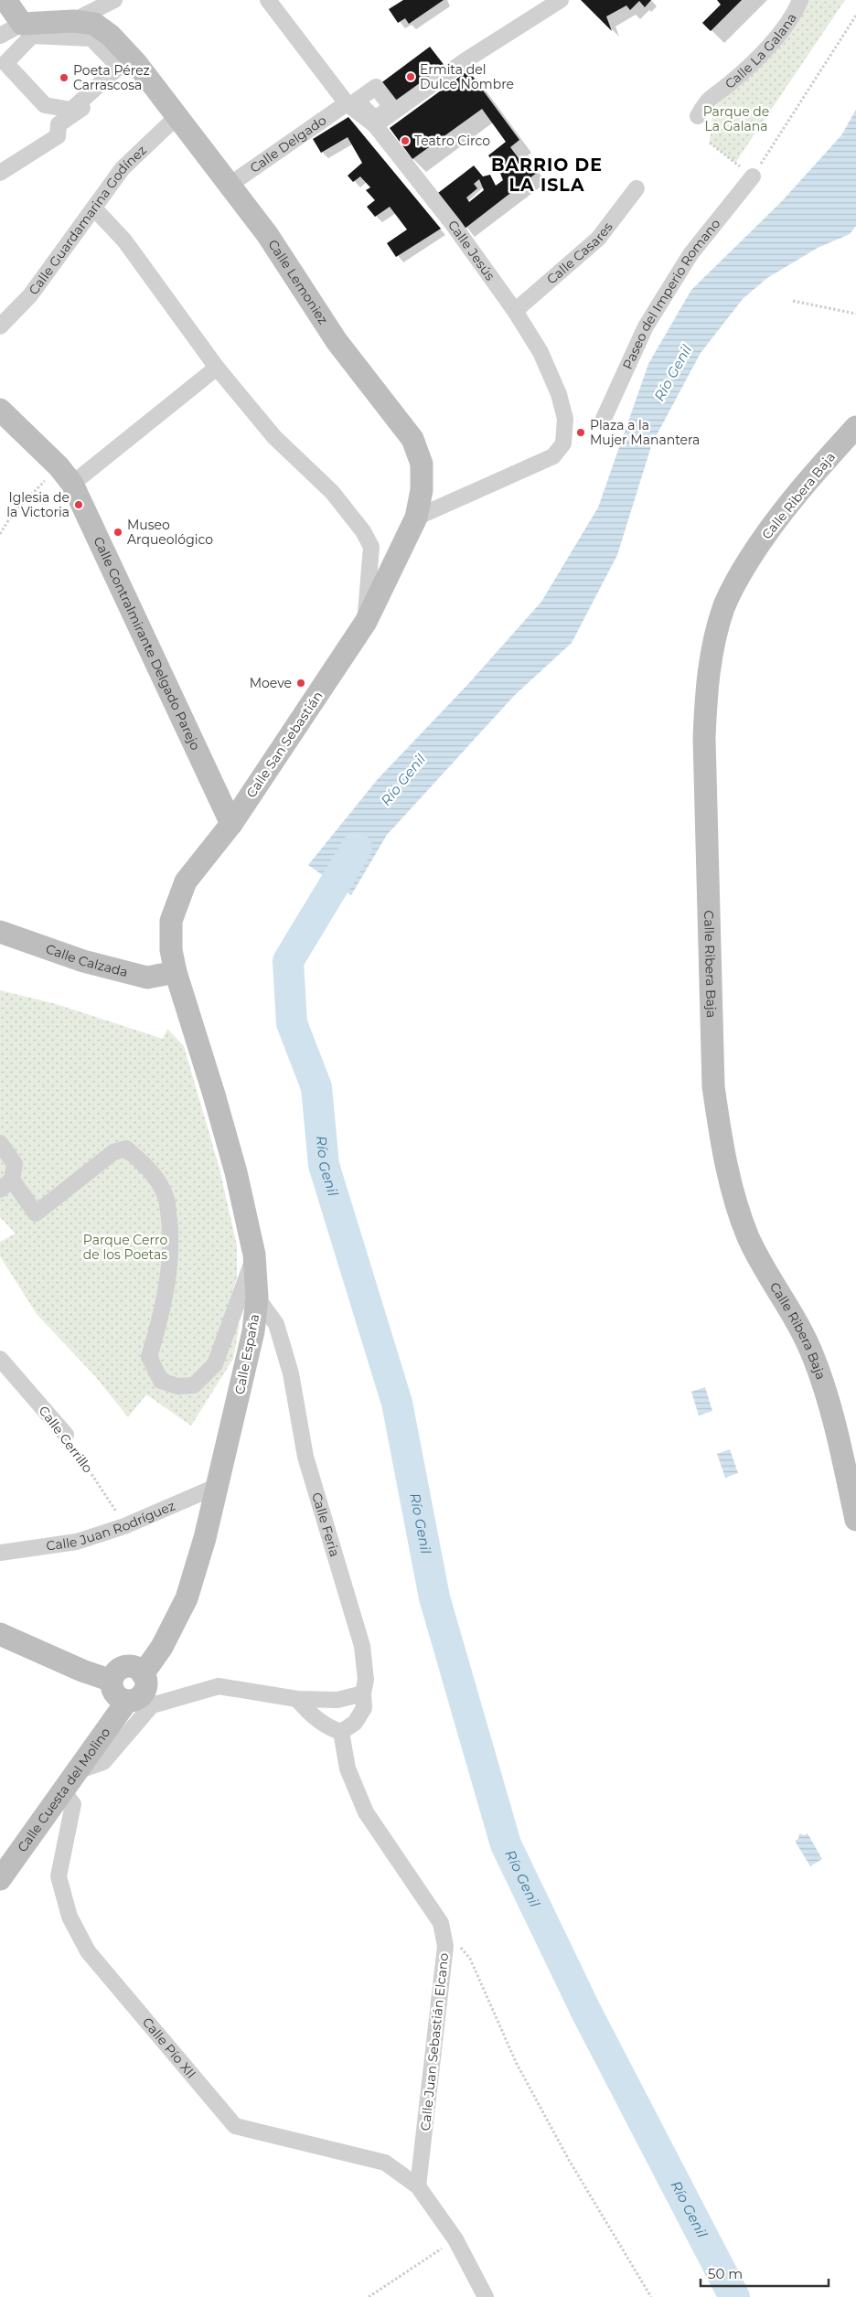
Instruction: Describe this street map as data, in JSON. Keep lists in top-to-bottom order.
{
  "streets": {
    "street": [
      "Calle La Galana",
      "Calle Delgado",
      "Calle Guardamarina Godínez",
      "Calle Jesús",
      "Calle Casares",
      "Calle Lemoniez",
      "Paseo del Imperio Romano",
      "Calle Ribera Baja",
      "Calle Contralmirante Delgado Parejo",
      "Calle San Sebastián",
      "Calle Calzada",
      "Calle España",
      "Calle Cerrillo",
      "Calle Juan Rodríguez",
      "Calle Feria",
      "Calle Cuesta del Molino",
      "Calle Juan Sebastián Elcano",
      "Calle Pío XII"
    ]
  },
  "crossings": [
    ["Calle Delgado", "Calle Jesús"],
    ["Calle Delgado", "Calle Lemoniez"],
    ["Calle Guardamarina Godínez", "Calle Lemoniez"],
    ["Calle Jesús", "Calle Casares"],
    ["Calle Jesús", "Calle Lemoniez"],
    ["Calle Jesús", "Calle San Sebastián"],
    ["Calle Lemoniez", "Calle San Sebastián"],
    ["Calle Contralmirante Delgado Parejo", "Calle San Sebastián"],
    ["Calle San Sebastián", "Calle Calzada"],
    ["Calle San Sebastián", "Calle España"],
    ["Calle Calzada", "Calle España"],
    ["Calle España", "Calle Juan Rodríguez"],
    ["Calle España", "Calle Feria"],
    ["Calle España", "Calle Cuesta del Molino"],
    ["Calle Cerrillo", "Calle Juan Rodríguez"],
    ["Calle Cuesta del Molino", "Calle Pío XII"],
    ["Calle Juan Sebastián Elcano", "Calle Pío XII"]
  ],
  "districts": ["BARRIO DE LA ISLA"],
  "water": ["Río Genil"],
  "parks": ["Parque de La Galana", "Parque Cerro de los Poetas"],
  "places": [
    "Ermita del Dulce Nombre",
    "Poeta Pérez Carrascosa",
    "Teatro Circo",
    "Plaza a la Mujer Manantera",
    "Iglesia de la Victoria",
    "Museo Arqueológico",
    "Moeve"
  ],
  "scale_bar": "50 m"
}
